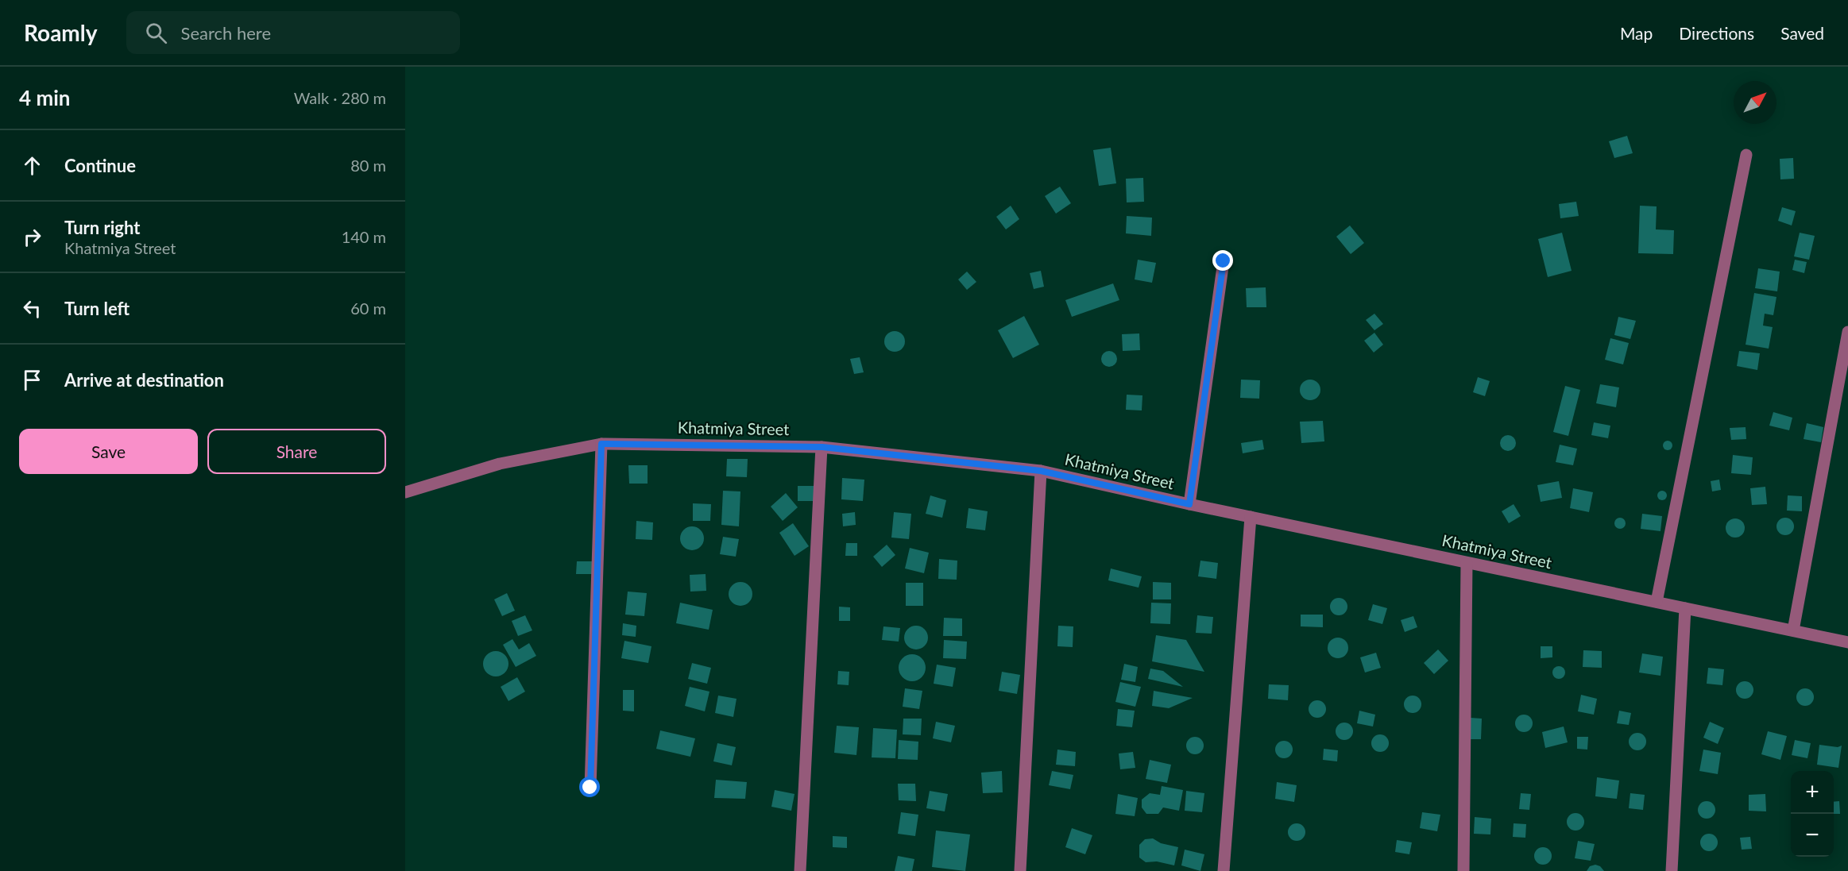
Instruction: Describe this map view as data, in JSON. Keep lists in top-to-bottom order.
{
  "streets": {
    "street": ["Khatmiya Street"]
  },
  "north": "top right",
  "page": {
    "header": "Roamly",
    "search": "Search here",
    "nav": ["Map", "Directions", "Saved"],
    "heading": ["4 min", "Walk · 280 m"],
    "list": [
      ["Continue", "80 m"],
      ["Turn right", "Khatmiya Street", "140 m"],
      ["Turn left", "60 m"],
      "Arrive at destination"
    ],
    "buttons": ["Save", "Share"],
    "map_buttons": ["+", "−"]
  }
}
